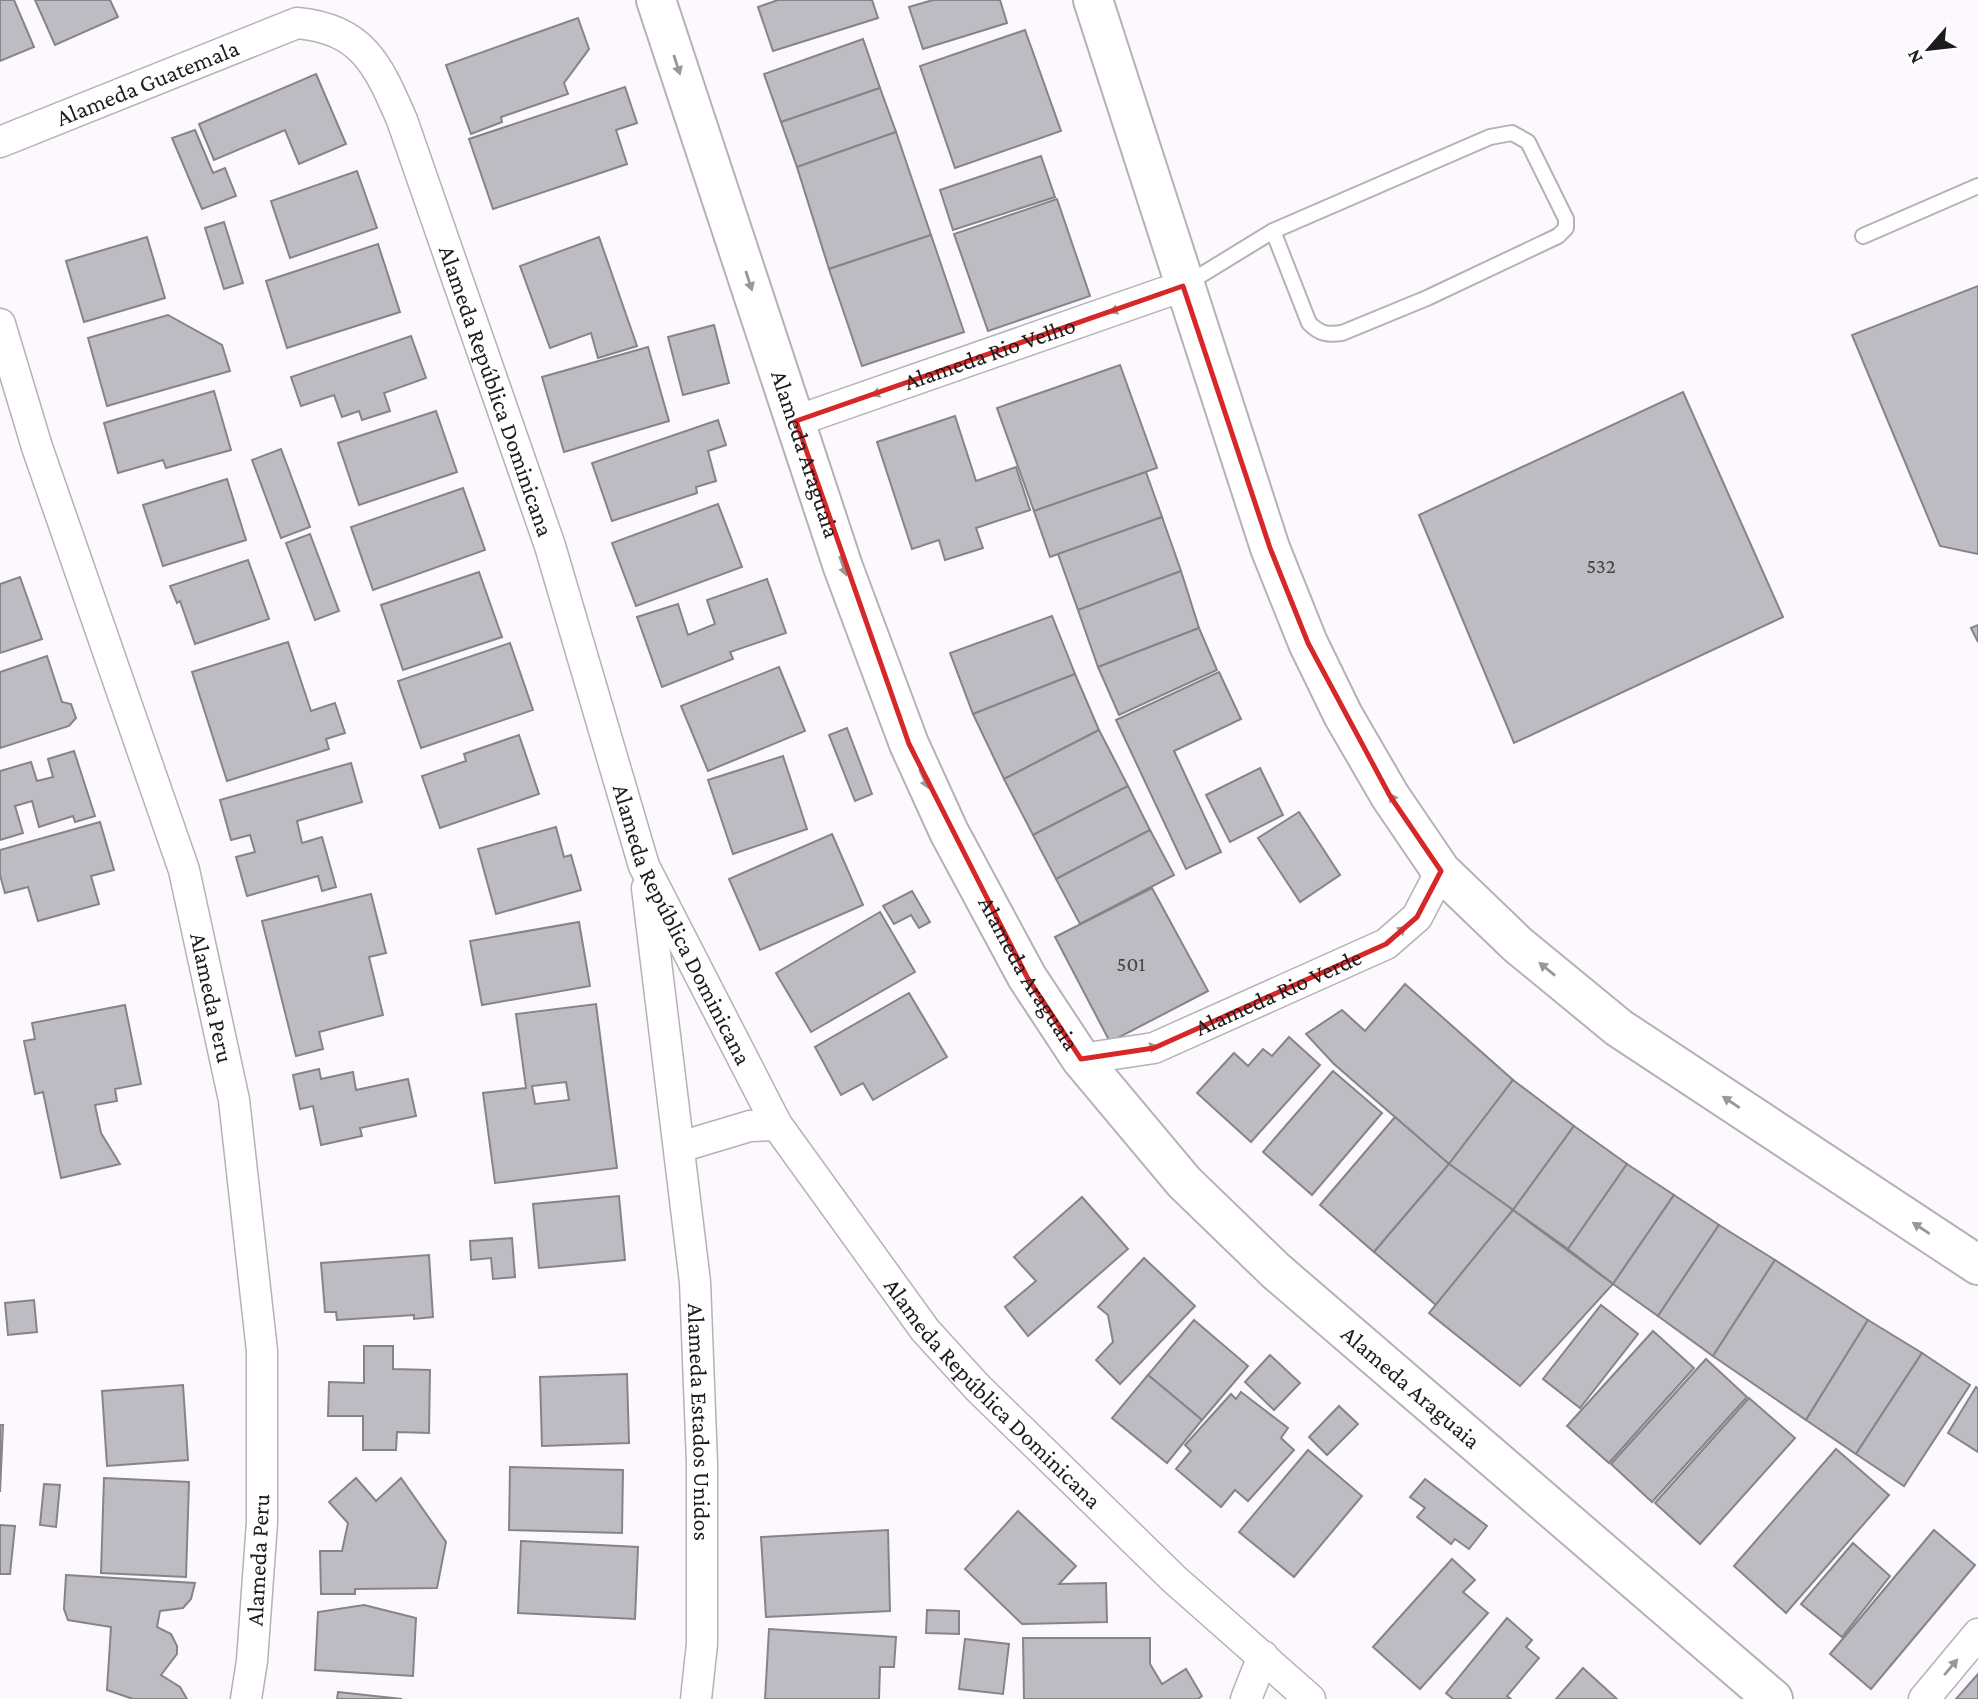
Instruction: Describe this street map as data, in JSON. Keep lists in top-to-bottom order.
{
  "streets": {
    "main road": ["Alameda Araguaia"],
    "street": [
      "Alameda Guatemala",
      "Alameda Rio Velho",
      "Alameda República Dominicana",
      "Alameda Rio Verde",
      "Alameda Peru",
      "Alameda Estados Unidos"
    ]
  },
  "crossings": [
    ["Alameda Guatemala", "Alameda República Dominicana"],
    ["Alameda Rio Velho", "Alameda Araguaia"],
    ["Alameda República Dominicana", "Alameda Estados Unidos"],
    ["Alameda Araguaia", "Alameda Rio Verde"]
  ],
  "one_way": ["Alameda Rio Velho", "Alameda Araguaia", "Alameda Rio Verde"],
  "house_numbers": ["532", "501"],
  "north": "bottom left"
}
